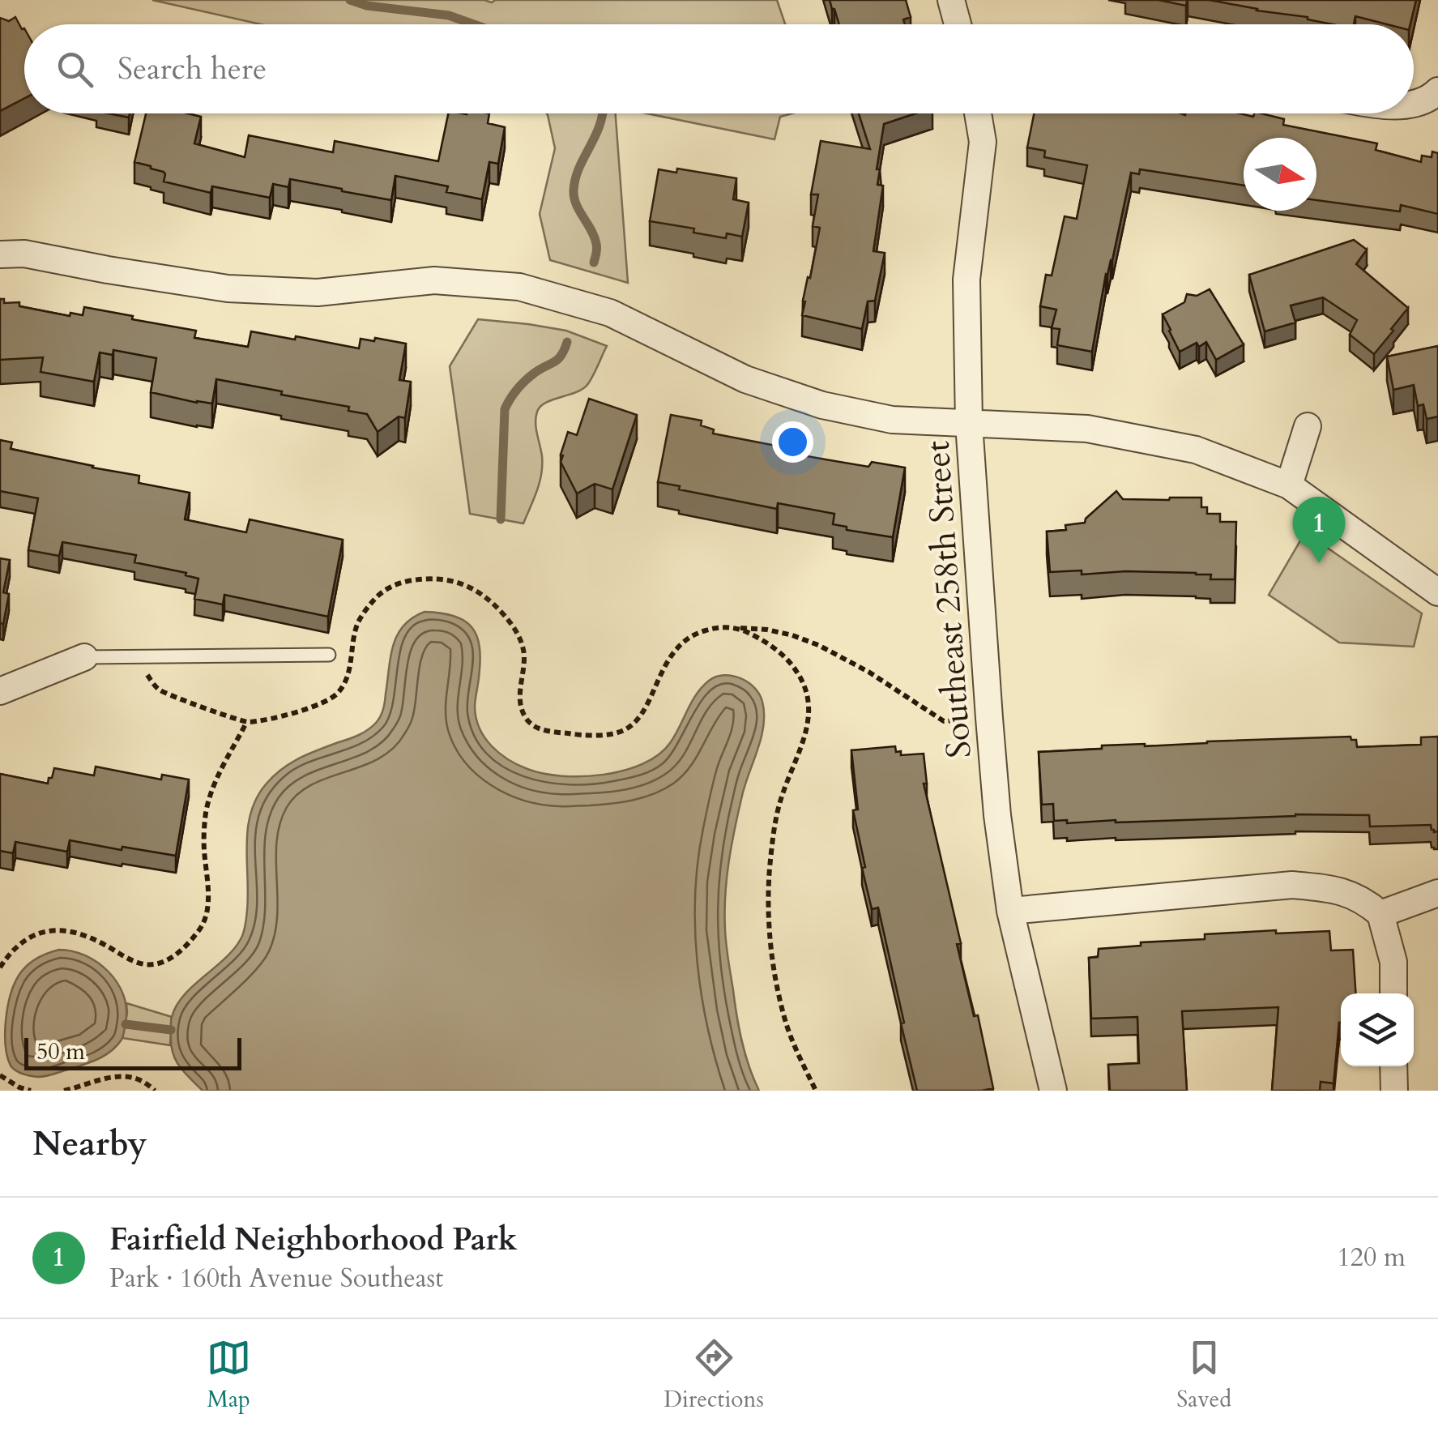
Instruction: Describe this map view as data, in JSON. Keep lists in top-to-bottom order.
{
  "streets": {
    "street": ["Southeast 258th Street"]
  },
  "scale_bar": "50 m",
  "north": "right",
  "page": {
    "search": "Search here",
    "pins": "1",
    "scale": "50 m",
    "heading": "Nearby",
    "list": [
      {
        "mark": "1",
        "name": "Fairfield Neighborhood Park",
        "note": "Park · 160th Avenue Southeast",
        "value": "120 m"
      }
    ],
    "nav": ["Map", "Directions", "Saved"]
  }
}
